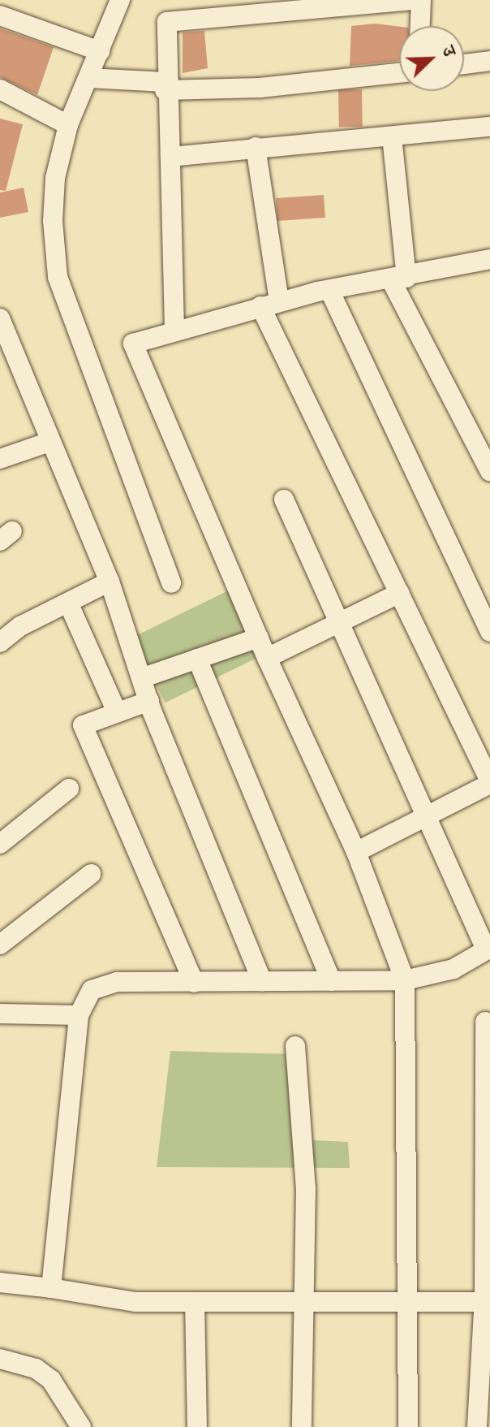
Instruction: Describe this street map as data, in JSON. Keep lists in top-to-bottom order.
{
  "north": "top right"
}
